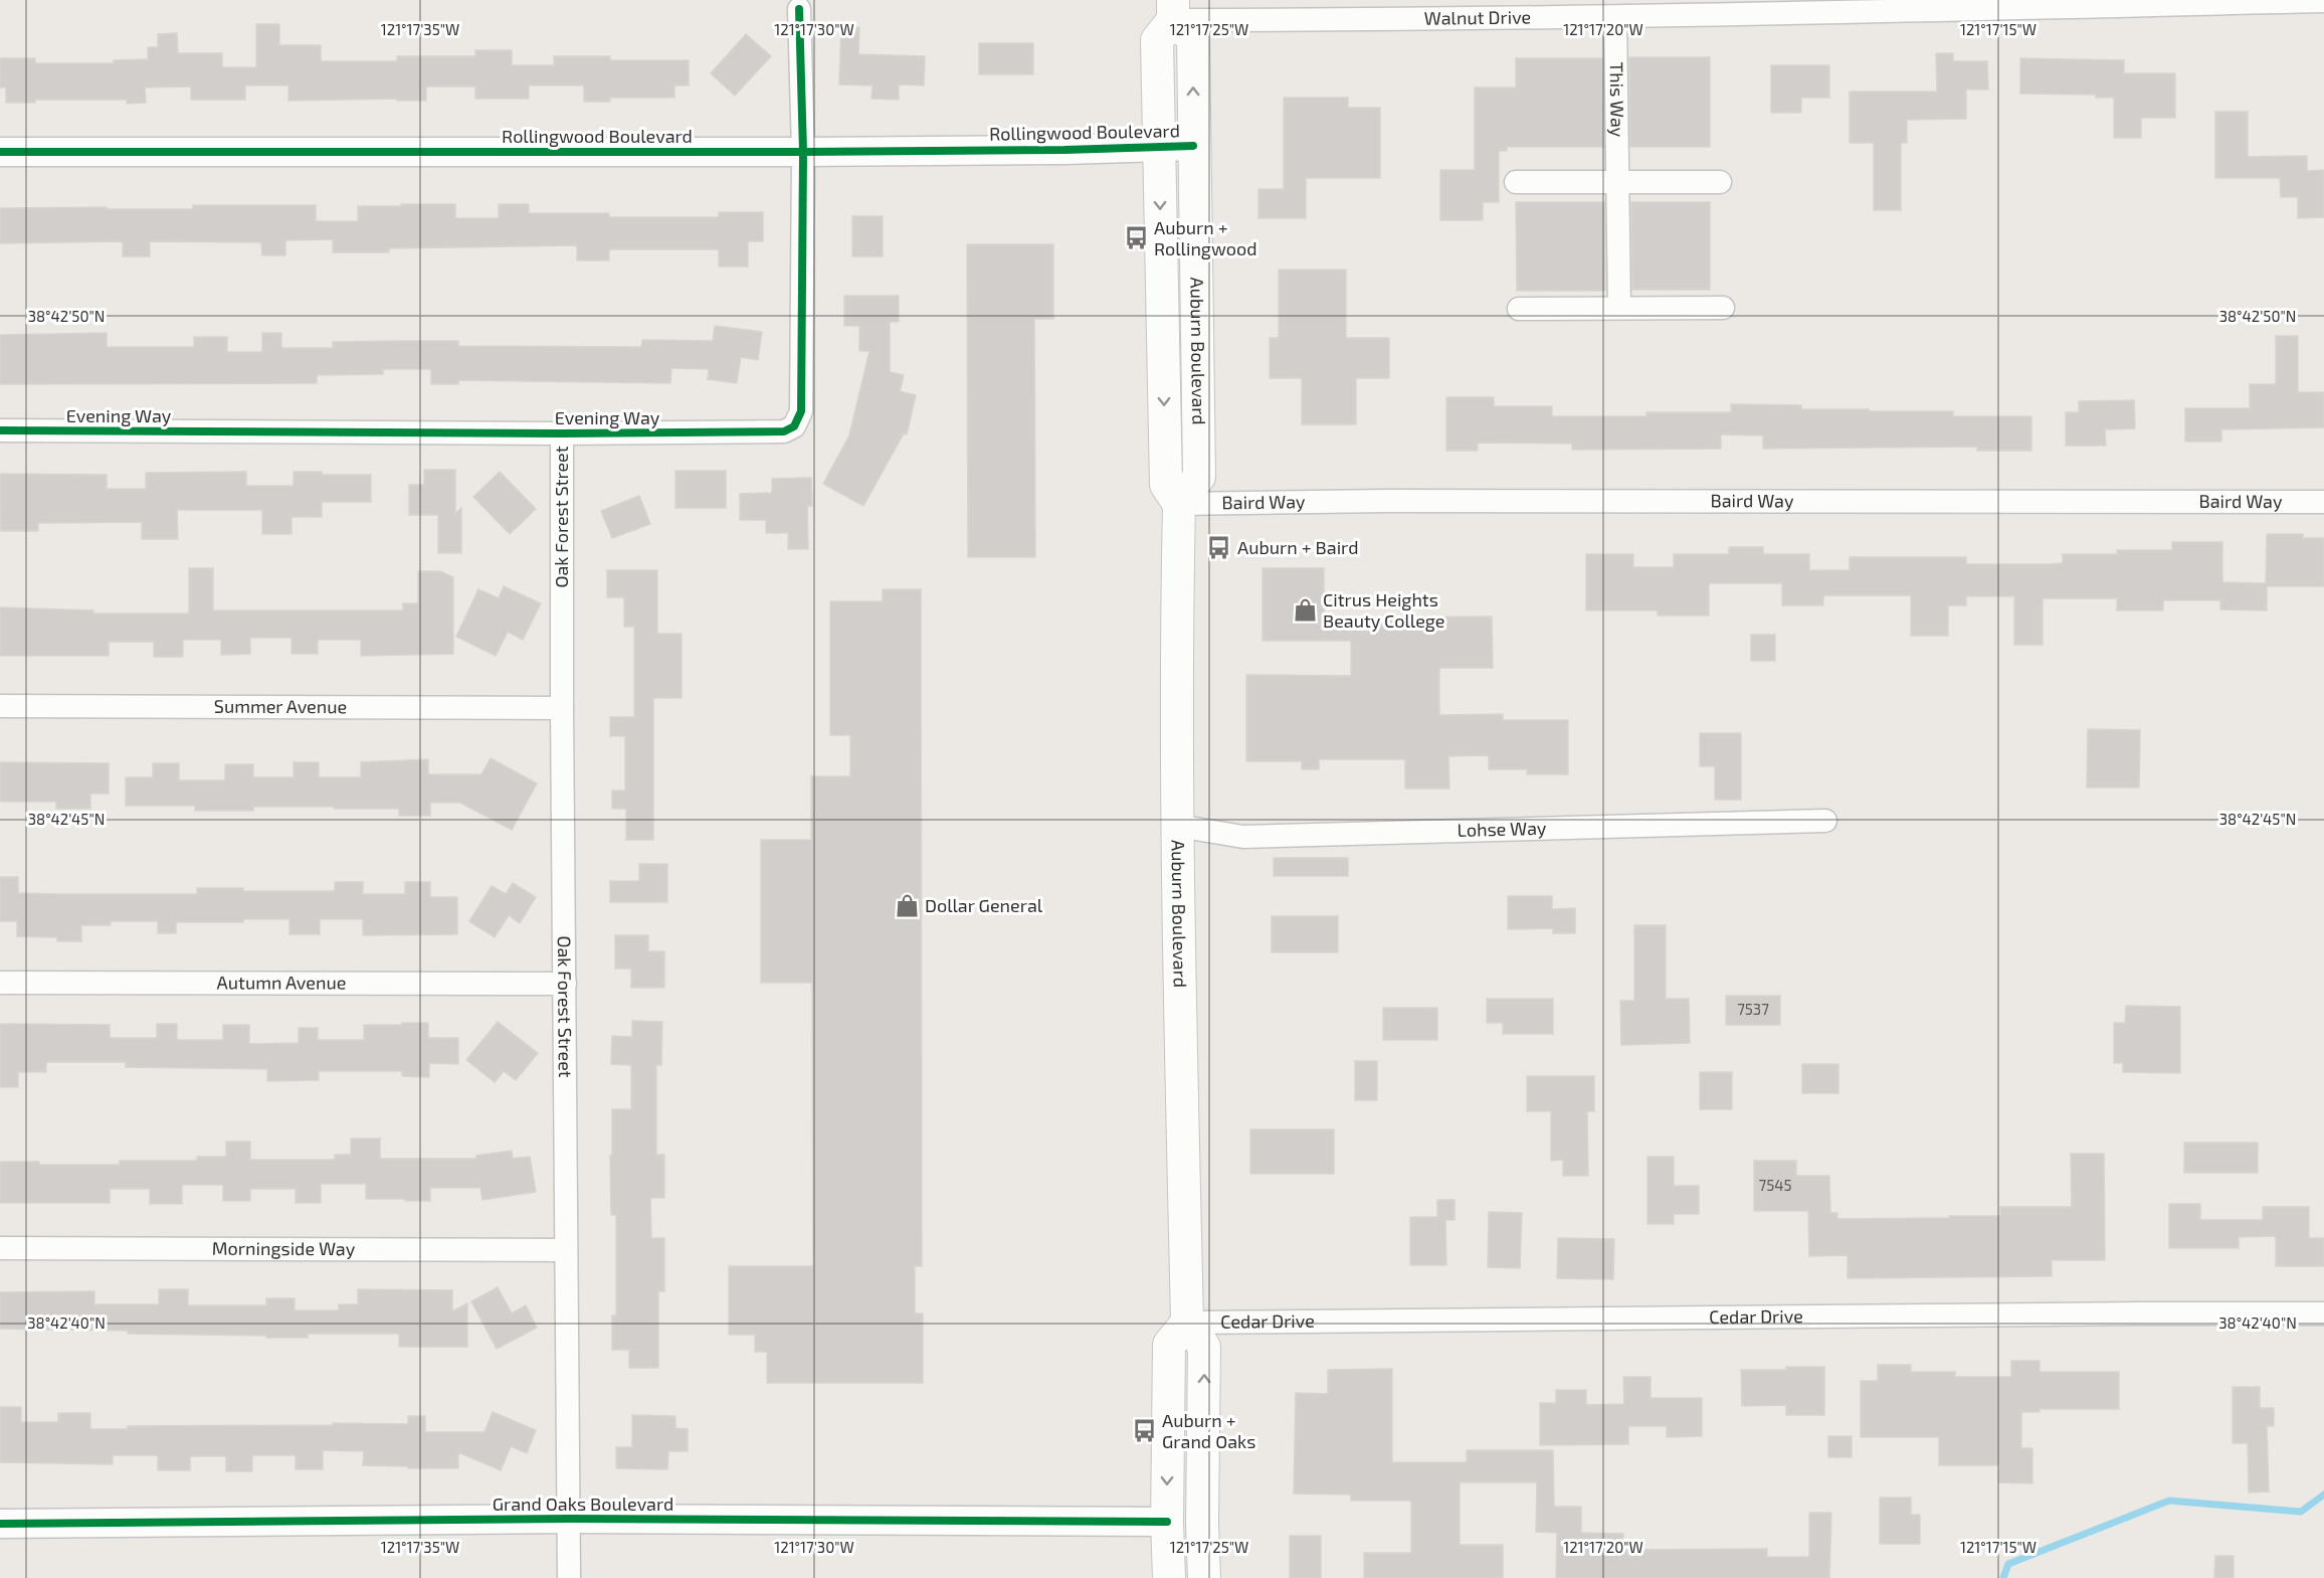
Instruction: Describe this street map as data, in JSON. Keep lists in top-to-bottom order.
{
  "streets": {
    "main road": ["Auburn Boulevard"],
    "street": [
      "Walnut Drive",
      "This Way",
      "Rollingwood Boulevard",
      "Evening Way",
      "Baird Way",
      "Oak Forest Street",
      "Summer Avenue",
      "Lohse Way",
      "Autumn Avenue",
      "Morningside Way",
      "Cedar Drive",
      "Grand Oaks Boulevard"
    ]
  },
  "crossings": [
    ["Walnut Drive", "This Way"],
    ["Walnut Drive", "Auburn Boulevard"],
    ["Rollingwood Boulevard", "Auburn Boulevard"],
    ["Rollingwood Boulevard", "Evening Way"],
    ["Auburn Boulevard", "Baird Way"],
    ["Auburn Boulevard", "Lohse Way"],
    ["Auburn Boulevard", "Cedar Drive"],
    ["Evening Way", "Oak Forest Street"],
    ["Oak Forest Street", "Summer Avenue"],
    ["Oak Forest Street", "Autumn Avenue"],
    ["Oak Forest Street", "Morningside Way"],
    ["Oak Forest Street", "Grand Oaks Boulevard"]
  ],
  "places": {
    "bus stop": ["Auburn + Rollingwood", "Auburn + Baird", "Auburn + Grand Oaks"],
    "shop": ["Citrus Heights Beauty College", "Dollar General"]
  },
  "house_numbers": ["7537", "7545"],
  "coordinates": [
    "121°17'35\"W",
    "121°17'30\"W",
    "121°17'25\"W",
    "121°17'20\"W",
    "121°17'15\"W",
    "38°42'50\"N",
    "38°42'45\"N",
    "38°42'40\"N"
  ]
}
